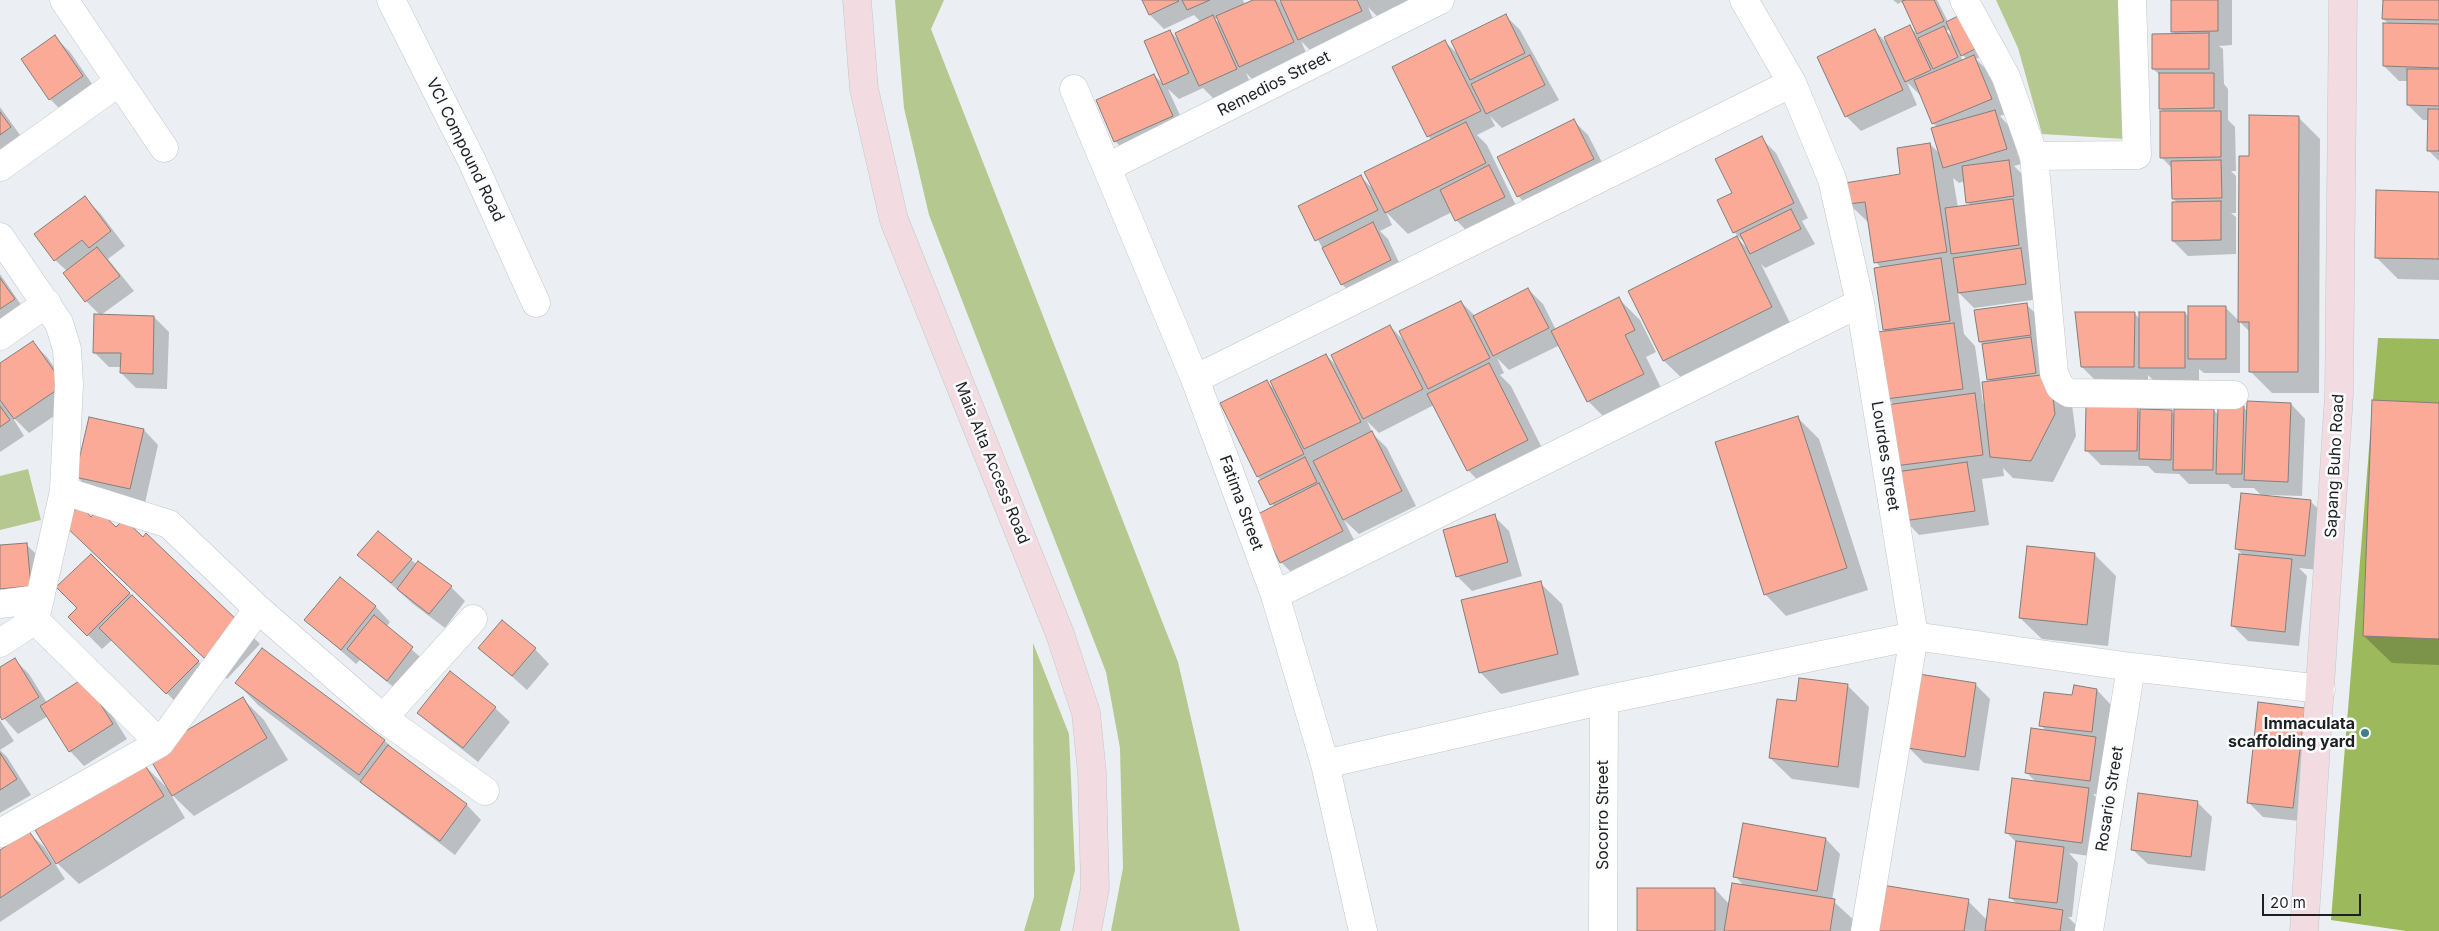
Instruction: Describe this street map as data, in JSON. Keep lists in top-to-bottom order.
{
  "streets": {
    "street": [
      "Remedios Street",
      "VCI Compound Road",
      "Lourdes Street",
      "Maia Alta Access Road",
      "Sapang Buho Road",
      "Fatima Street",
      "Rosario Street",
      "Socorro Street"
    ]
  },
  "crossings": [
    ["Remedios Street", "Fatima Street"]
  ],
  "places": ["Immaculata scaffolding yard"],
  "scale_bar": "20 m"
}
